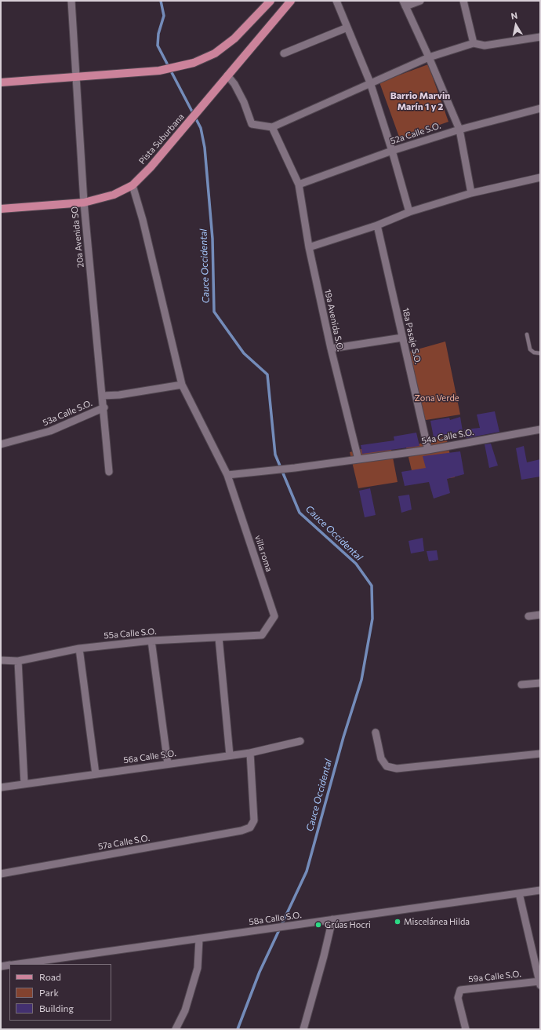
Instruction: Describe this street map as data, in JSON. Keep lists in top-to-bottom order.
{
  "streets": {
    "main road": ["Pista Suburbana"],
    "street": [
      "52a Calle S.O.",
      "20a Avenida SO",
      "19a Avenida S.O.",
      "18a Pasaje S.O.",
      "53a Calle S.O.",
      "54a Calle S.O.",
      "villa roma",
      "55a Calle S.O.",
      "56a Calle S.O.",
      "57a Calle S.O.",
      "58a Calle S.O.",
      "59a Calle S.O."
    ]
  },
  "crossings": [
    ["52a Calle S.O.", "19a Avenida S.O."],
    ["Pista Suburbana", "20a Avenida SO"],
    ["Pista Suburbana", "villa roma"],
    ["20a Avenida SO", "53a Calle S.O."],
    ["19a Avenida S.O.", "54a Calle S.O."],
    ["18a Pasaje S.O.", "54a Calle S.O."],
    ["villa roma", "55a Calle S.O."],
    ["56a Calle S.O.", "57a Calle S.O."]
  ],
  "districts": ["Barrio Marvin Marín 1 y 2"],
  "water": ["Cauce Occidental"],
  "parks": ["Zona Verde"],
  "places": ["Miscelánea Hilda", "Grúas Hocri"],
  "legend": ["Road", "Park", "Building"],
  "north": "top"
}
